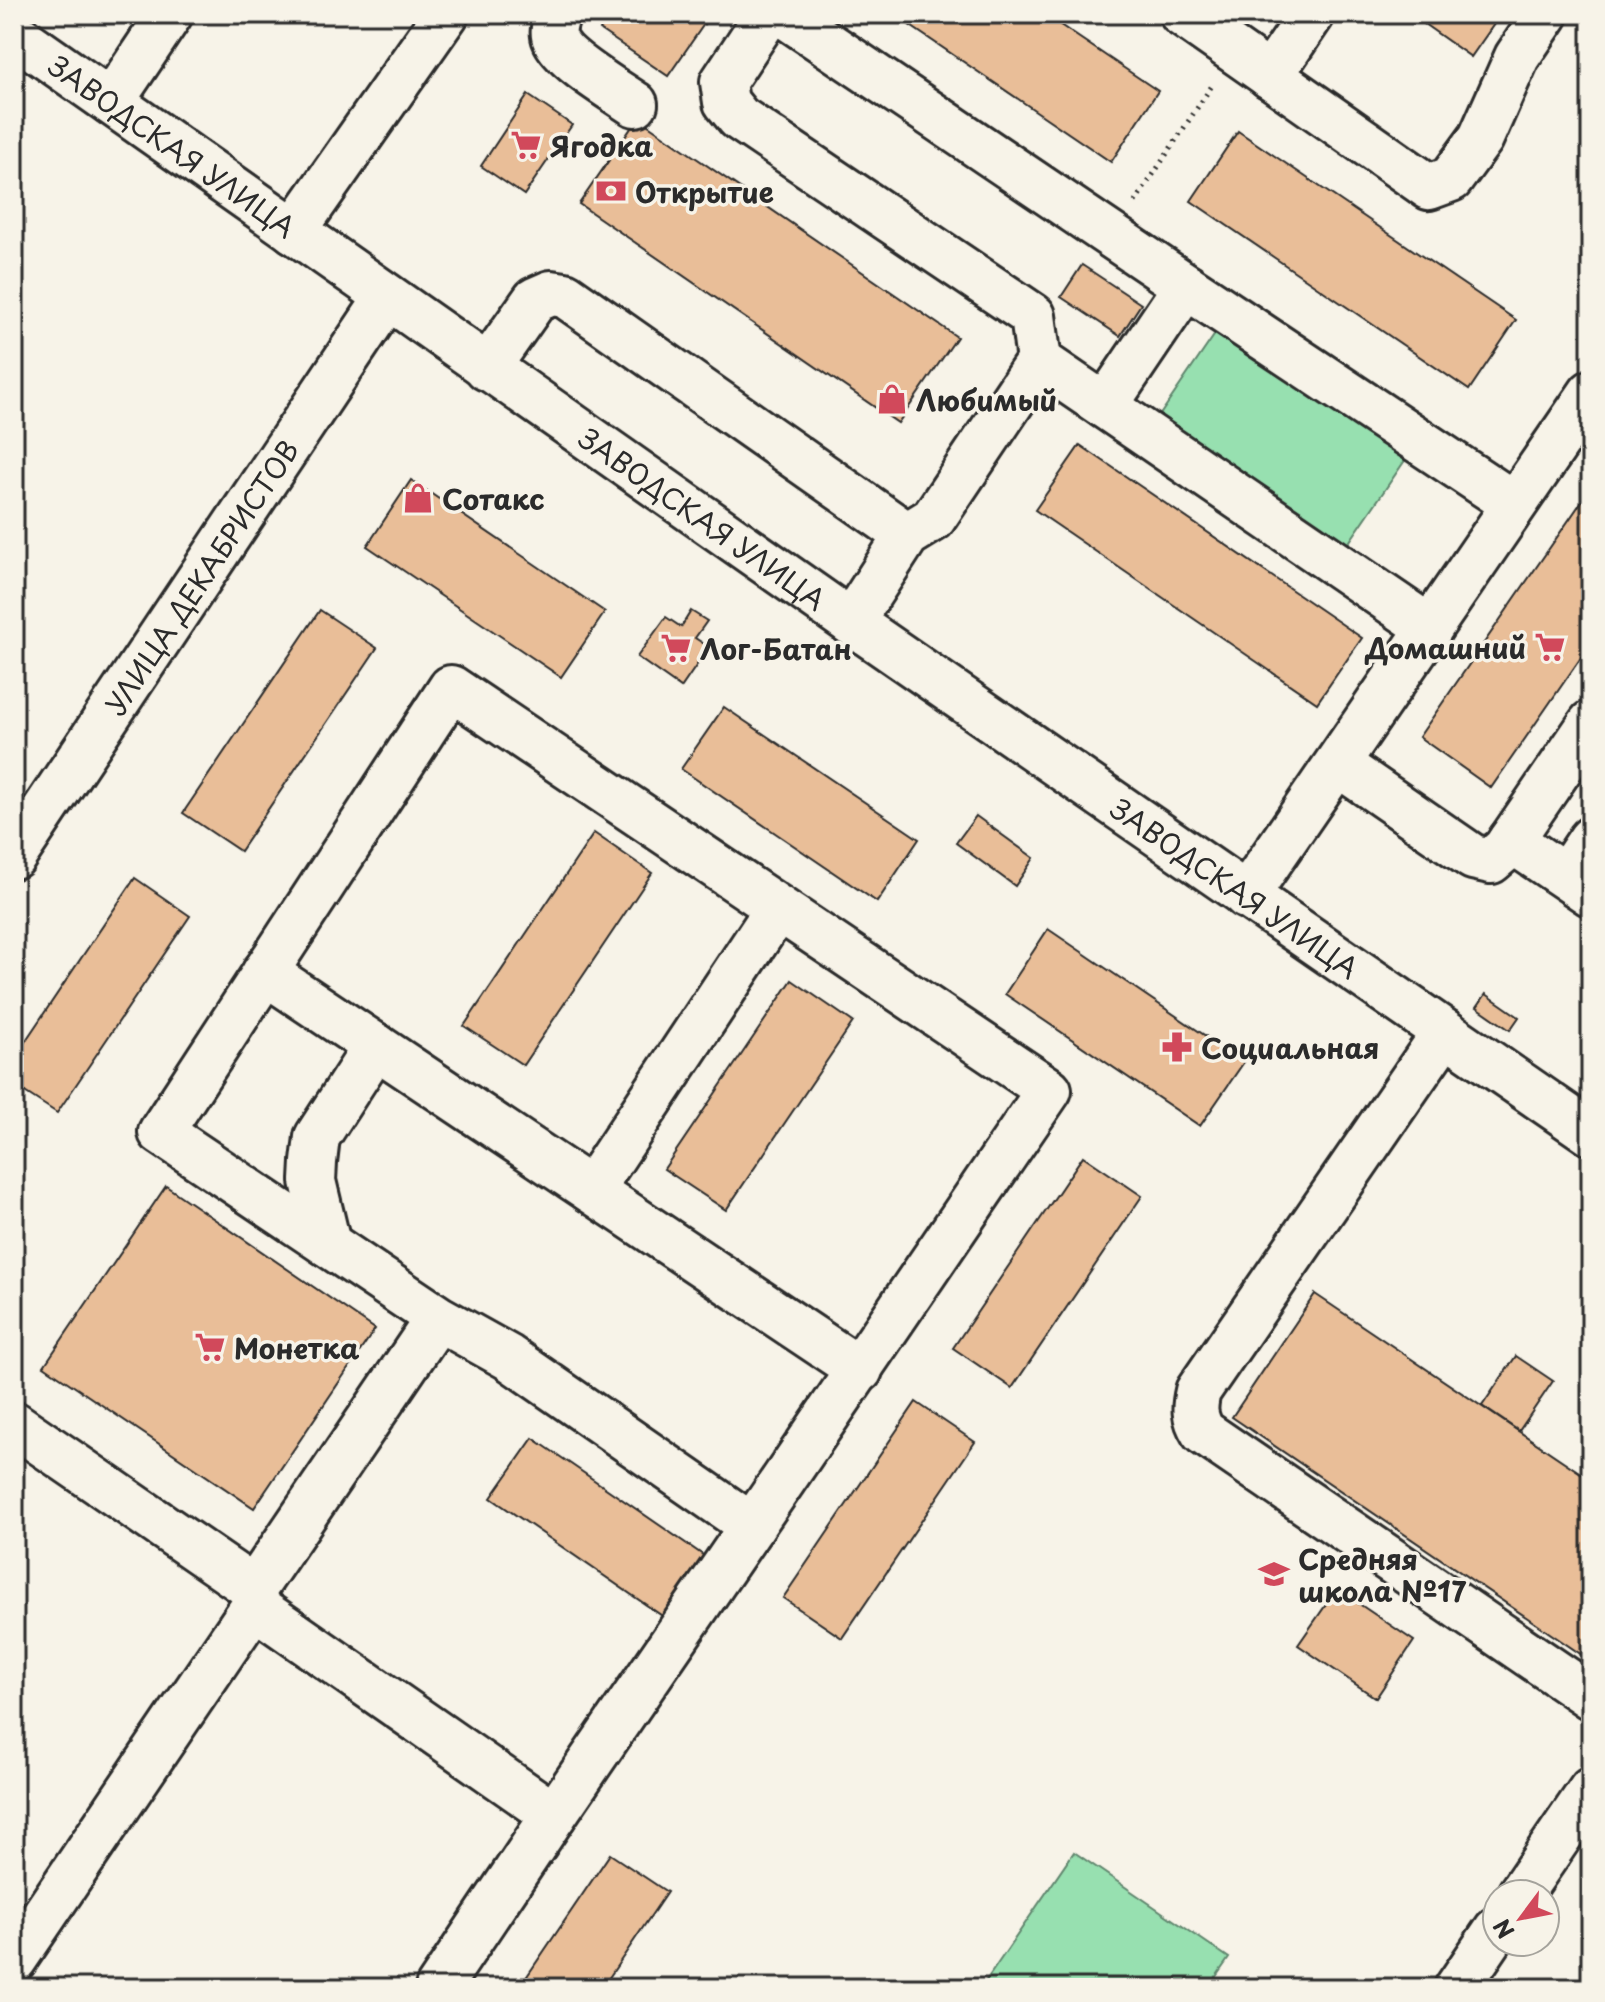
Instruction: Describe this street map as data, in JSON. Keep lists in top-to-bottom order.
{
  "streets": {
    "street": ["ЗАВОДСКАЯ УЛИЦА", "УЛИЦА ДЕКАБРИСТОВ"]
  },
  "crossings": [
    ["ЗАВОДСКАЯ УЛИЦА", "УЛИЦА ДЕКАБРИСТОВ"]
  ],
  "places": {
    "supermarket": [
      "Ягодка",
      "Домашний",
      "Лог-Батан",
      "Монетка"
    ],
    "bank": ["Открытие"],
    "shop": ["Любимый", "Сотакс"],
    "pharmacy": ["Социальная"],
    "school or university": ["Средняя школа №17"]
  },
  "north": "bottom left"
}
